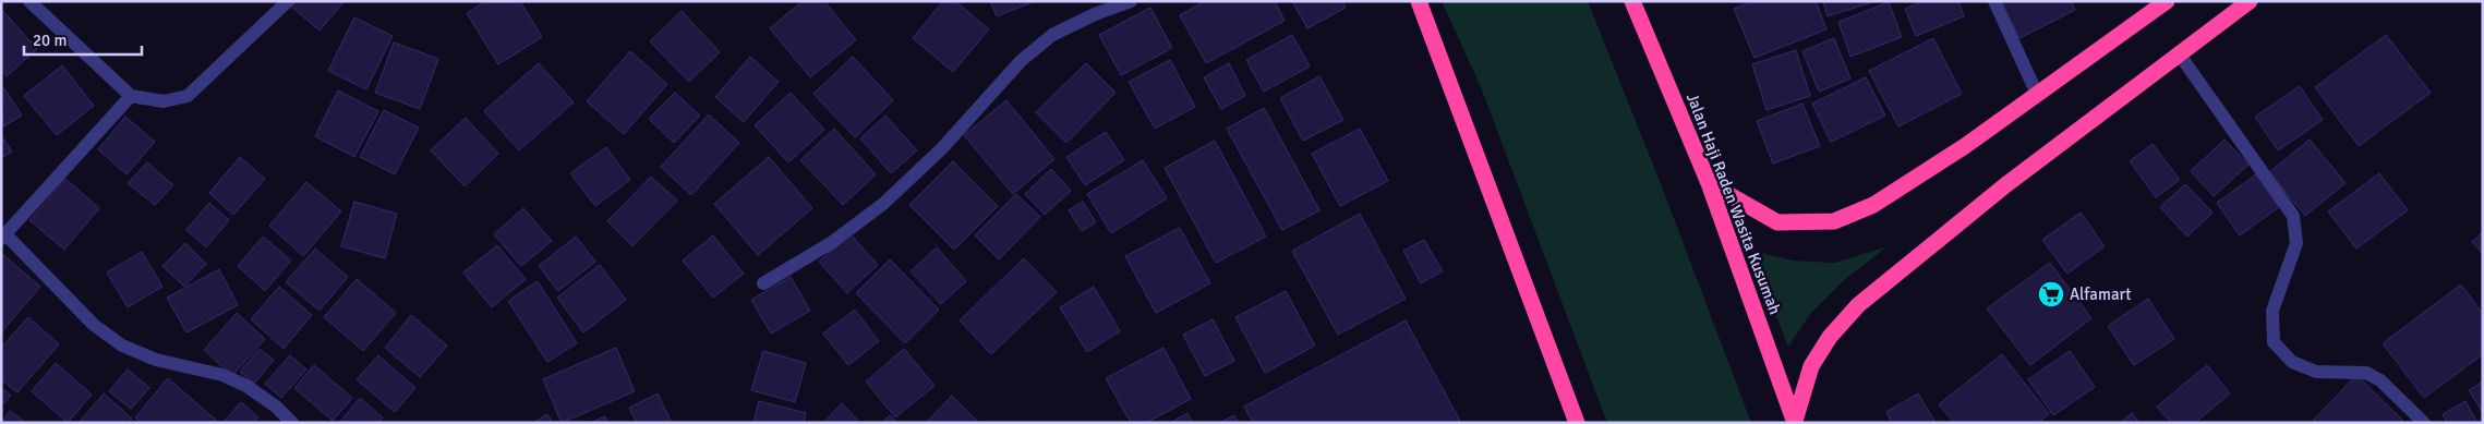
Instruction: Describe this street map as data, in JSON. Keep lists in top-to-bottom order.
{
  "streets": {
    "highway": ["Jalan Haji Raden Wasita Kusumah"]
  },
  "places": {
    "supermarket": ["Alfamart"]
  },
  "scale_bar": "20 m"
}
